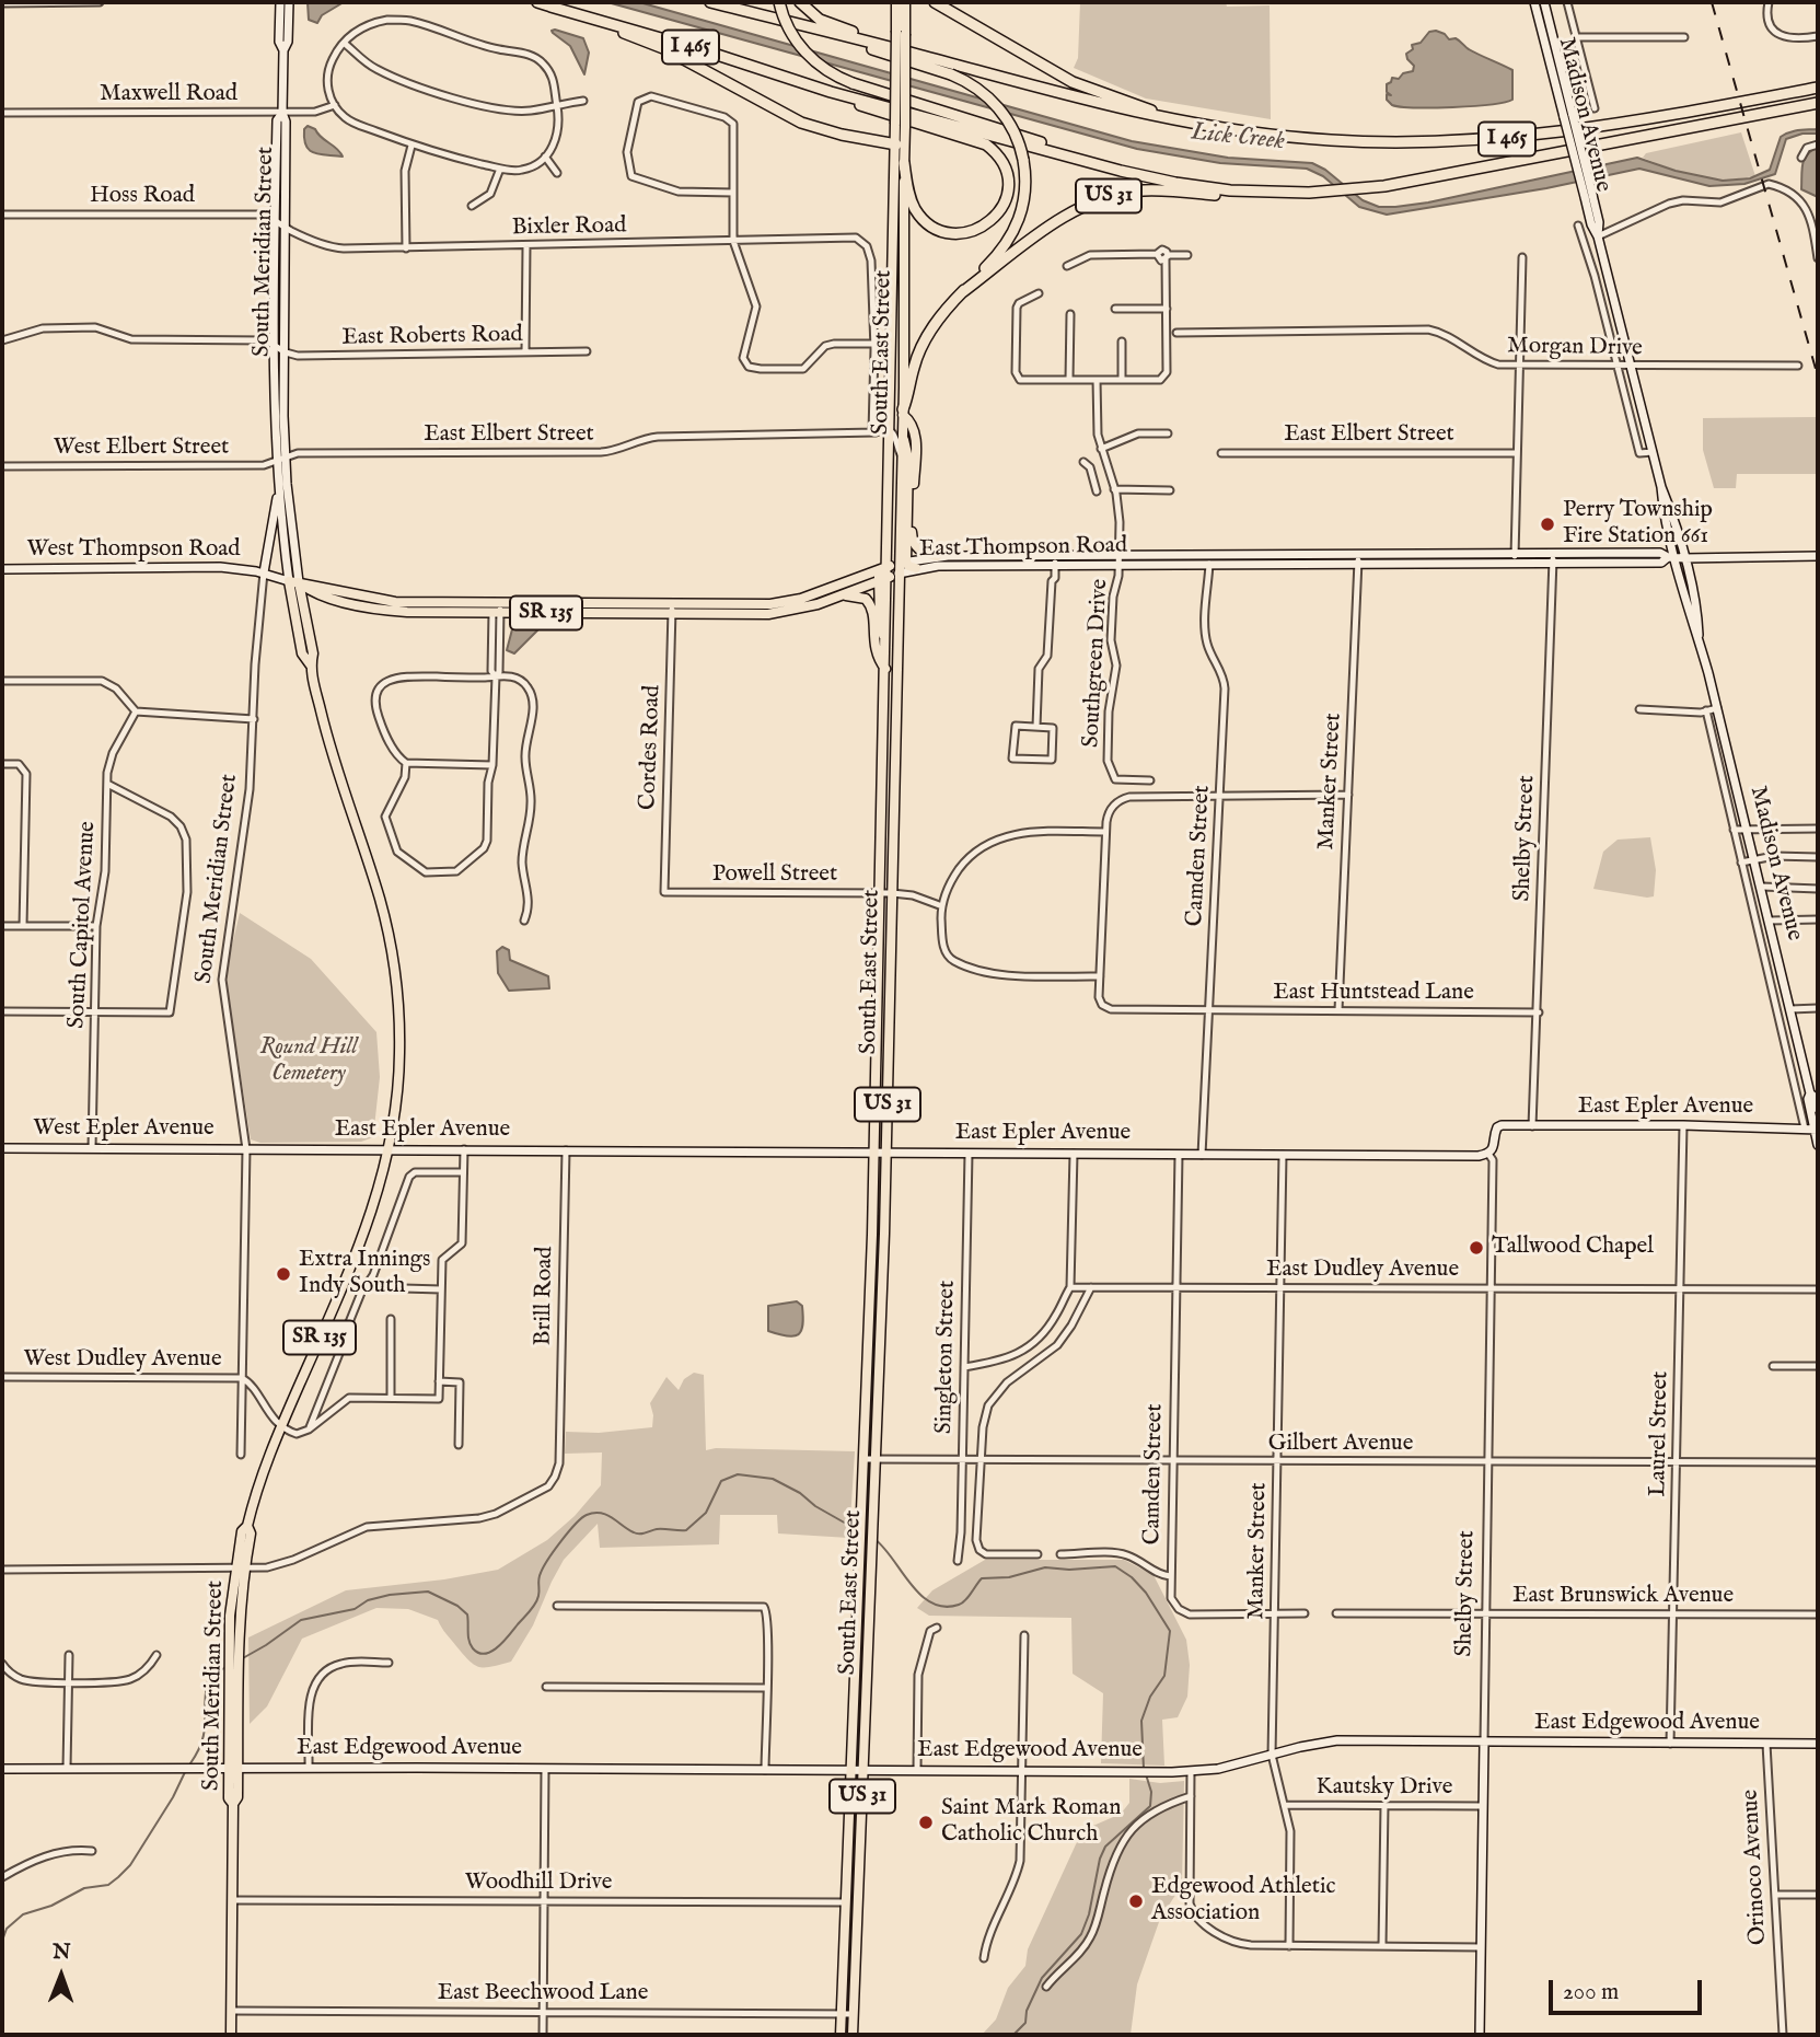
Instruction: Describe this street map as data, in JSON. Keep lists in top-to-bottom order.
{
  "streets": {
    "highway": ["I 465", "US 31"],
    "main road": [
      "Madison Avenue",
      "South Meridian Street",
      "South East Street",
      "East Thompson Road",
      "West Thompson Road",
      "SR 135",
      "Shelby Street",
      "East Epler Avenue",
      "West Epler Avenue",
      "East Edgewood Avenue"
    ],
    "street": [
      "Maxwell Road",
      "Hoss Road",
      "Bixler Road",
      "East Roberts Road",
      "Morgan Drive",
      "East Elbert Street",
      "West Elbert Street",
      "Southgreen Drive",
      "Cordes Road",
      "Manker Street",
      "Camden Street",
      "Powell Street",
      "South Capitol Avenue",
      "East Huntstead Lane",
      "East Dudley Avenue",
      "Brill Road",
      "Singleton Street",
      "West Dudley Avenue",
      "Laurel Street",
      "Gilbert Avenue",
      "East Brunswick Avenue",
      "Kautsky Drive",
      "Orinoco Avenue",
      "Woodhill Drive",
      "East Beechwood Lane"
    ]
  },
  "crossings": [
    ["I 465", "US 31"],
    ["Maxwell Road", "South Meridian Street"],
    ["Madison Avenue", "Morgan Drive"],
    ["Madison Avenue", "East Thompson Road"],
    ["Madison Avenue", "East Epler Avenue"],
    ["US 31", "South East Street"],
    ["Hoss Road", "Bixler Road"],
    ["Hoss Road", "South Meridian Street"],
    ["Bixler Road", "South Meridian Street"],
    ["South Meridian Street", "East Roberts Road"],
    ["South Meridian Street", "East Elbert Street"],
    ["South Meridian Street", "West Elbert Street"],
    ["South Meridian Street", "East Thompson Road"],
    ["South Meridian Street", "West Thompson Road"],
    ["South Meridian Street", "East Epler Avenue"],
    ["South Meridian Street", "West Epler Avenue"],
    ["South Meridian Street", "Brill Road"],
    ["South Meridian Street", "West Dudley Avenue"],
    ["South Meridian Street", "East Edgewood Avenue"],
    ["South Meridian Street", "Woodhill Drive"],
    ["South Meridian Street", "East Beechwood Lane"],
    ["South East Street", "East Elbert Street"],
    ["South East Street", "East Thompson Road"],
    ["South East Street", "Powell Street"],
    ["South East Street", "East Epler Avenue"],
    ["South East Street", "Gilbert Avenue"],
    ["South East Street", "East Edgewood Avenue"],
    ["South East Street", "Woodhill Drive"],
    ["South East Street", "East Beechwood Lane"],
    ["East Elbert Street", "West Elbert Street"],
    ["East Thompson Road", "West Thompson Road"],
    ["East Thompson Road", "Southgreen Drive"],
    ["East Thompson Road", "Cordes Road"],
    ["East Thompson Road", "Manker Street"],
    ["East Thompson Road", "Shelby Street"],
    ["East Thompson Road", "Camden Street"],
    ["Cordes Road", "Powell Street"],
    ["Manker Street", "Camden Street"],
    ["Manker Street", "East Huntstead Lane"],
    ["Manker Street", "East Epler Avenue"],
    ["Manker Street", "East Dudley Avenue"],
    ["Manker Street", "Gilbert Avenue"],
    ["Manker Street", "East Edgewood Avenue"],
    ["Manker Street", "Kautsky Drive"],
    ["Shelby Street", "East Huntstead Lane"],
    ["Shelby Street", "East Epler Avenue"],
    ["Shelby Street", "East Dudley Avenue"],
    ["Shelby Street", "Gilbert Avenue"],
    ["Shelby Street", "East Brunswick Avenue"],
    ["Shelby Street", "East Edgewood Avenue"],
    ["Shelby Street", "Kautsky Drive"],
    ["Camden Street", "East Huntstead Lane"],
    ["Camden Street", "East Epler Avenue"],
    ["Camden Street", "East Dudley Avenue"],
    ["Camden Street", "Gilbert Avenue"],
    ["South Capitol Avenue", "West Epler Avenue"],
    ["East Epler Avenue", "West Epler Avenue"],
    ["East Epler Avenue", "Brill Road"],
    ["East Epler Avenue", "Singleton Street"],
    ["East Epler Avenue", "Laurel Street"],
    ["East Dudley Avenue", "Laurel Street"],
    ["Singleton Street", "Gilbert Avenue"],
    ["Laurel Street", "Gilbert Avenue"],
    ["Laurel Street", "East Brunswick Avenue"],
    ["Laurel Street", "East Edgewood Avenue"],
    ["East Edgewood Avenue", "Orinoco Avenue"]
  ],
  "water": ["Lick Creek"],
  "parks": ["Round Hill Cemetery"],
  "places": [
    "Perry Township Fire Station 661",
    "Tallwood Chapel",
    "Extra Innings Indy South",
    "Saint Mark Roman Catholic Church",
    "Edgewood Athletic Association"
  ],
  "scale_bar": "200 m",
  "north": "top"
}
